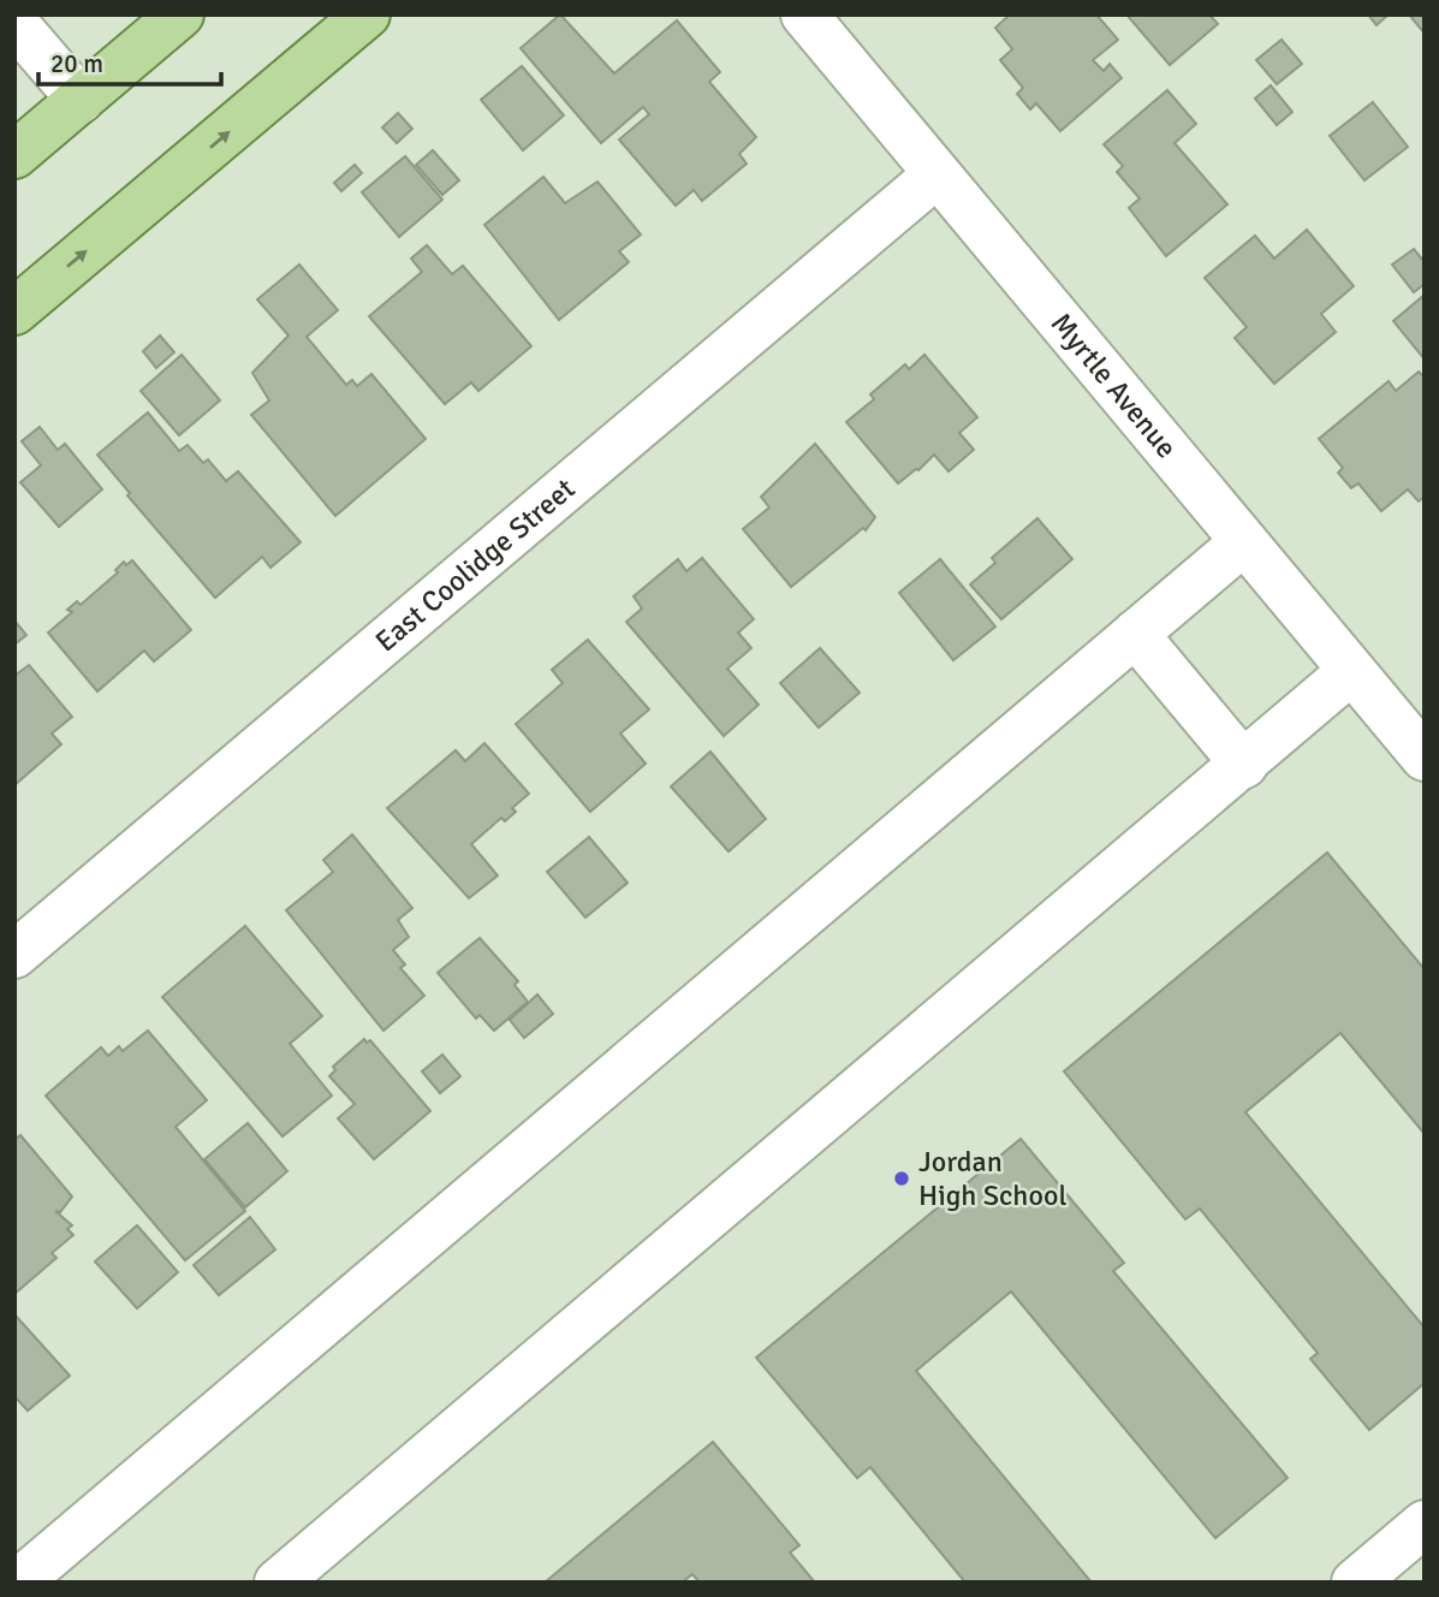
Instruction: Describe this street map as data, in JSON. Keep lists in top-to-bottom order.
{
  "streets": {
    "street": ["Myrtle Avenue", "East Coolidge Street"]
  },
  "crossings": [
    ["Myrtle Avenue", "East Coolidge Street"]
  ],
  "places": ["Jordan High School"],
  "scale_bar": "20 m"
}
